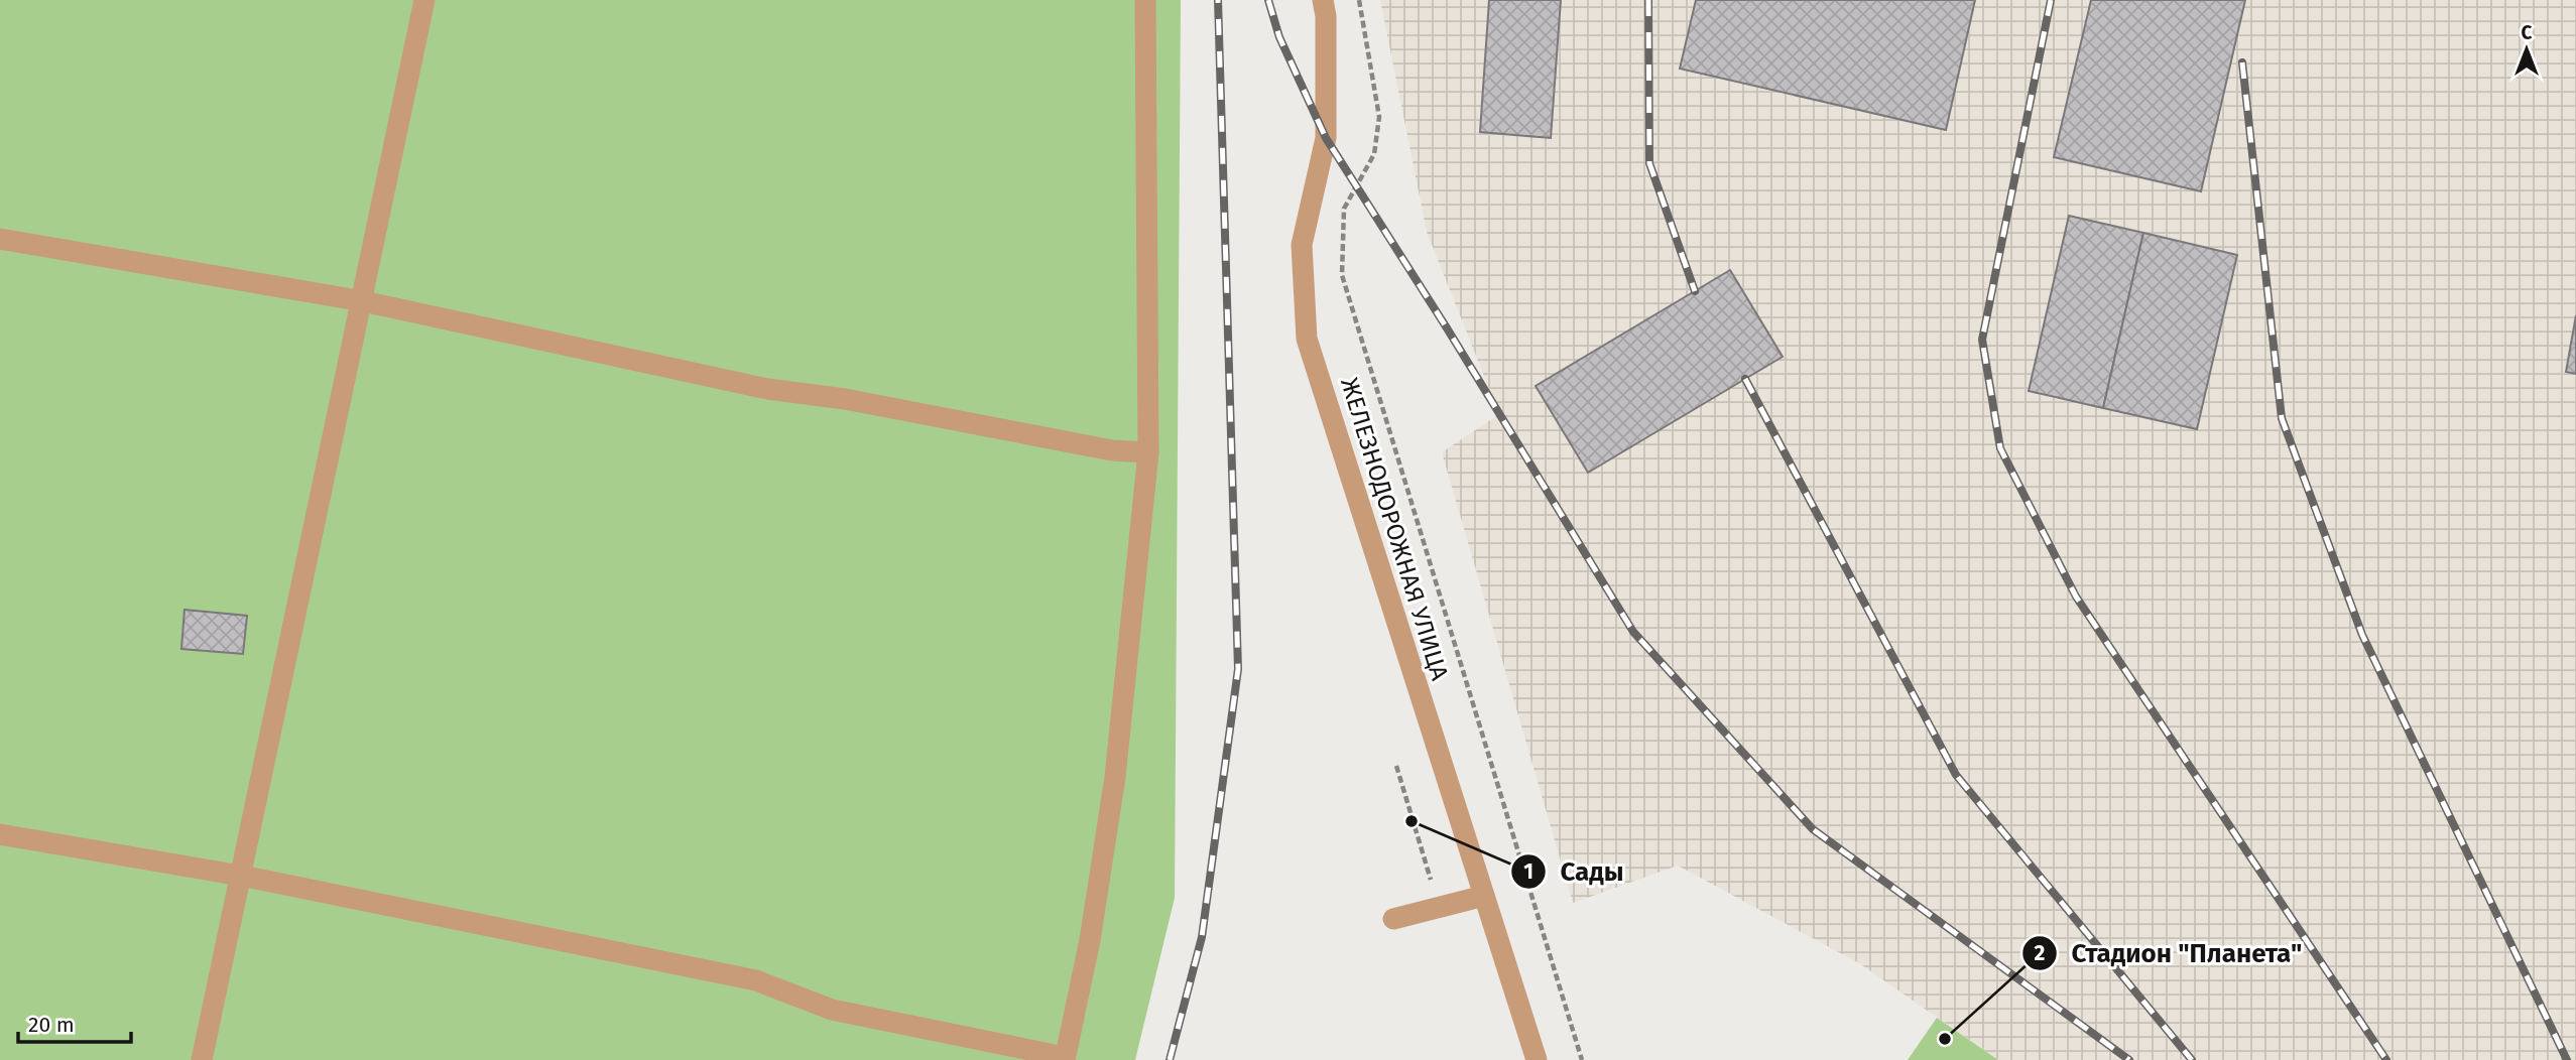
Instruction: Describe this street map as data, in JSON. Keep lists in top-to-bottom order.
{
  "streets": {
    "street": ["ЖЕЛЕЗНОДОРОЖНАЯ УЛИЦА"]
  },
  "places": ["Сады", "Стадион \"Планета\""],
  "scale_bar": "20 m",
  "north": "top"
}
